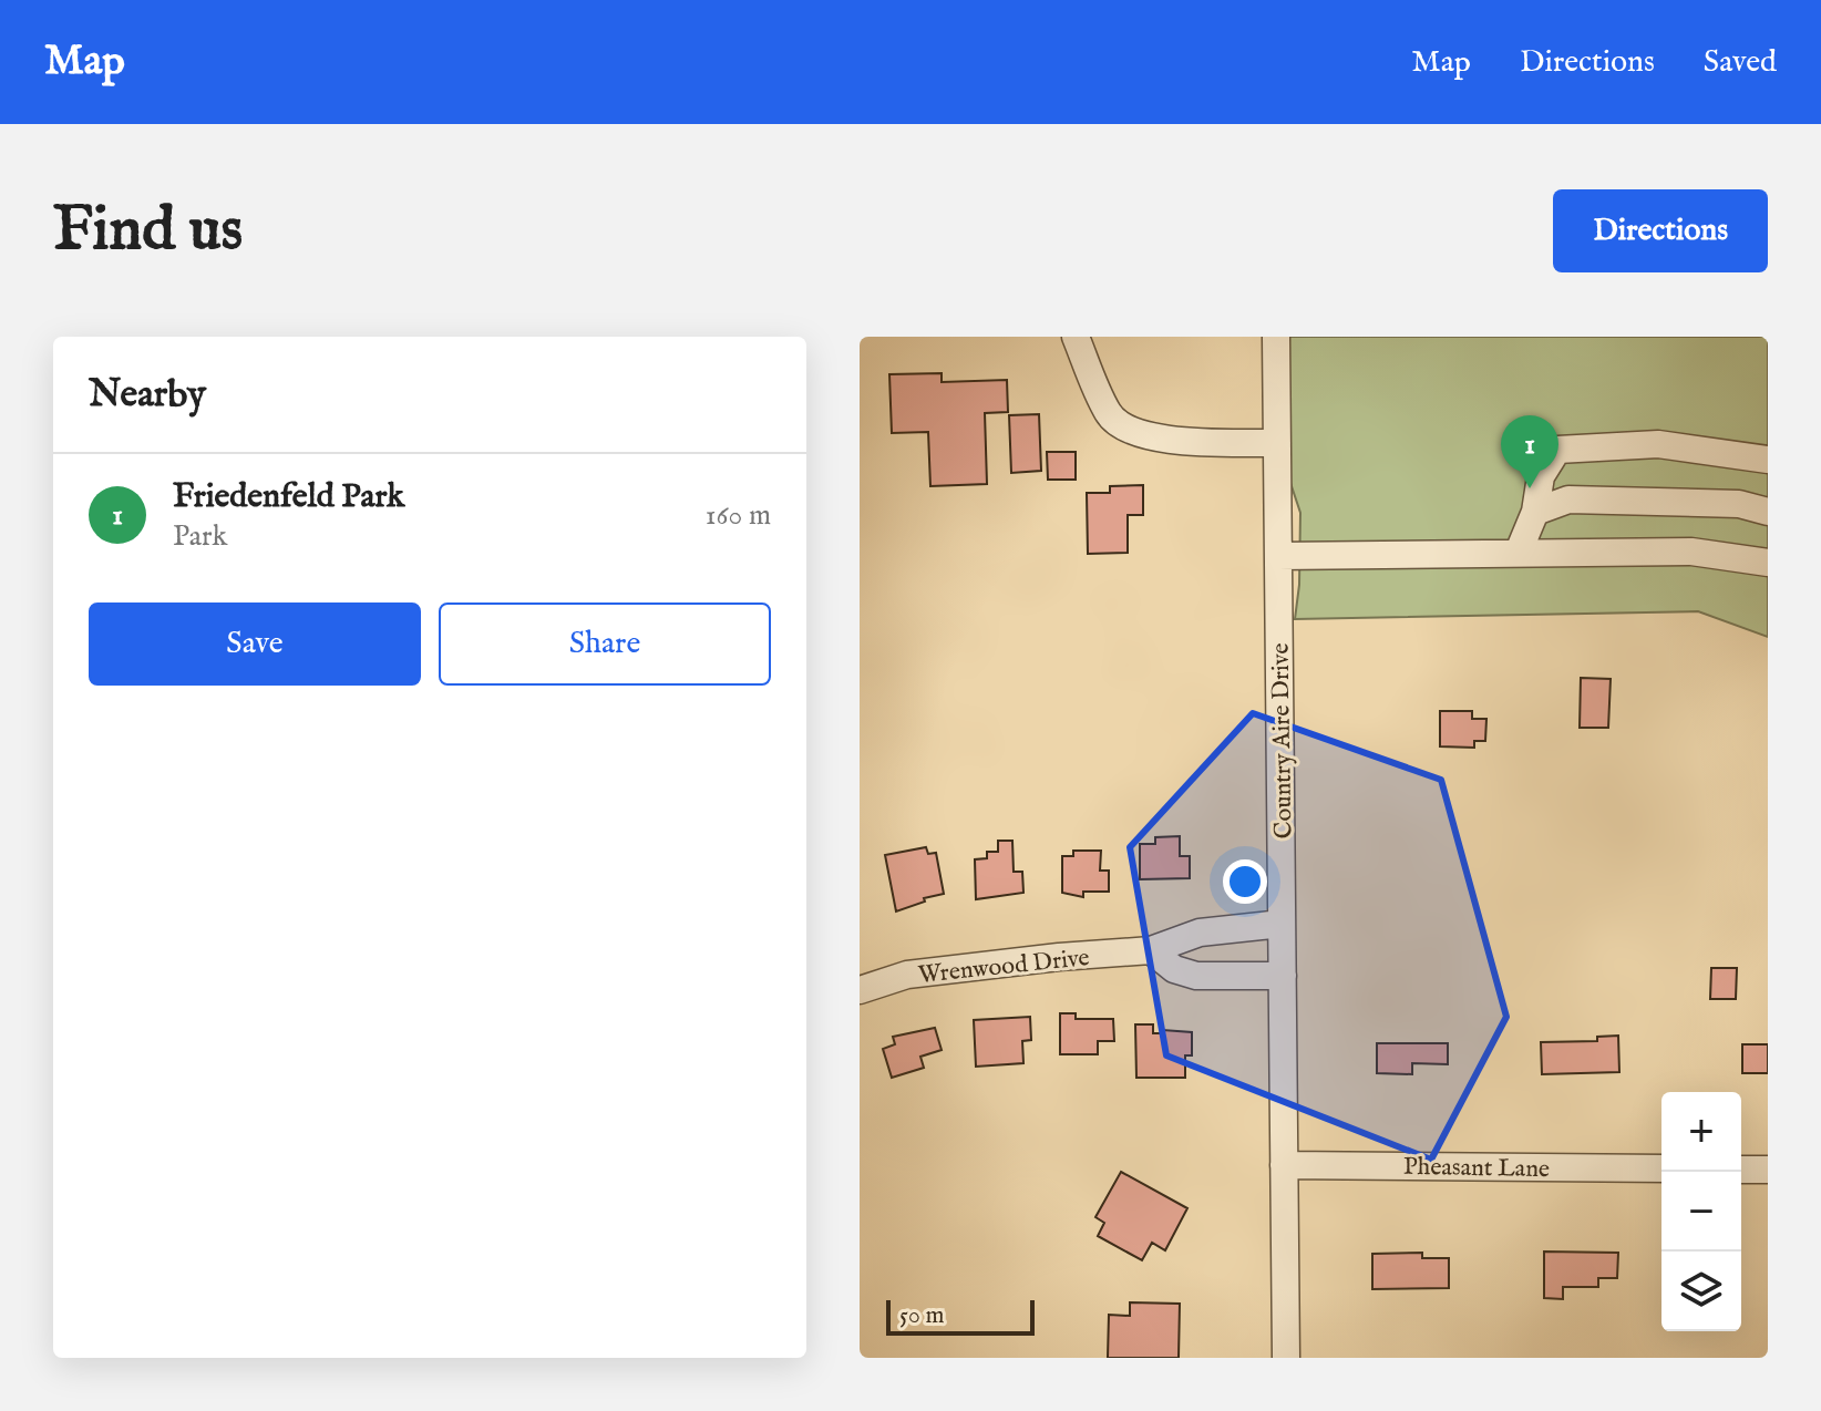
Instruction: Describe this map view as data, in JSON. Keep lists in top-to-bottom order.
{
  "streets": {
    "street": ["Country Aire Drive", "Wrenwood Drive", "Pheasant Lane"]
  },
  "crossings": [
    ["Country Aire Drive", "Wrenwood Drive"],
    ["Country Aire Drive", "Pheasant Lane"]
  ],
  "scale_bar": "50 m",
  "page": {
    "header": "Map",
    "nav": ["Map", "Directions", "Saved"],
    "buttons": [
      "Directions",
      ["Save", "Share"]
    ],
    "title": "Find us",
    "heading": "Nearby",
    "pins": "1",
    "list": [
      {
        "mark": "1",
        "name": "Friedenfeld Park",
        "note": "Park",
        "value": "160 m"
      }
    ],
    "map_buttons": ["+", "−"],
    "scale": "50 m"
  }
}
